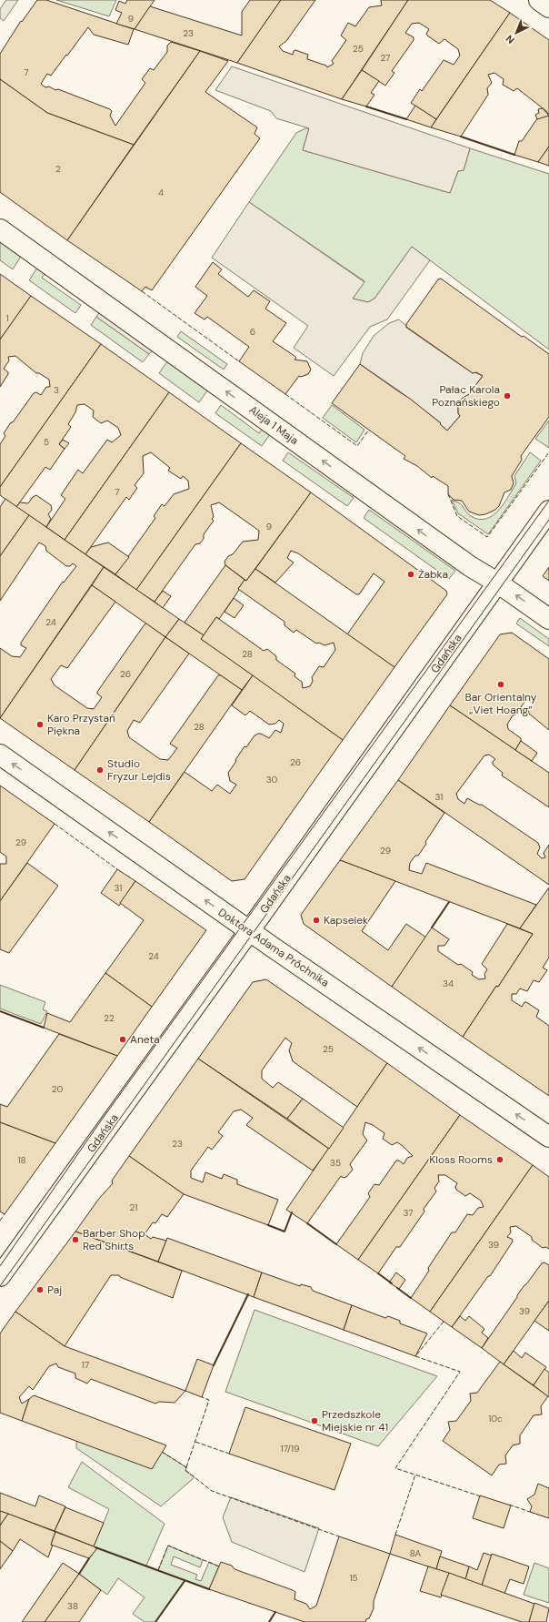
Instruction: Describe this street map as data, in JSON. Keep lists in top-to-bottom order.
{
  "streets": {
    "street": ["Aleja 1 Maja", "Gdańska", "Doktora Adama Próchnika"]
  },
  "crossings": [
    ["Aleja 1 Maja", "Gdańska"],
    ["Gdańska", "Doktora Adama Próchnika"]
  ],
  "one_way": ["Aleja 1 Maja", "Doktora Adama Próchnika"],
  "places": [
    "Pałac Karola Poznańskiego",
    "Żabka",
    "Bar Orientalny „Viet Hoang”",
    "Karo Przystań Piękna",
    "Studio Fryzur Lejdis",
    "Kapselek",
    "Aneta",
    "Kloss Rooms",
    "Barber Shop Red Shirts",
    "Paj",
    "Przedszkole Miejskie nr 41"
  ],
  "house_numbers": [
    "9",
    "23",
    "25",
    "27",
    "7",
    "2",
    "4",
    "1",
    "6",
    "3",
    "5",
    "7",
    "9",
    "24",
    "28",
    "26",
    "28",
    "26",
    "30",
    "31",
    "29",
    "29",
    "31",
    "24",
    "34",
    "22",
    "25",
    "20",
    "23",
    "18",
    "35",
    "21",
    "37",
    "39",
    "39",
    "17",
    "10c",
    "17/19",
    "8A",
    "15",
    "38"
  ],
  "north": "bottom left"
}
